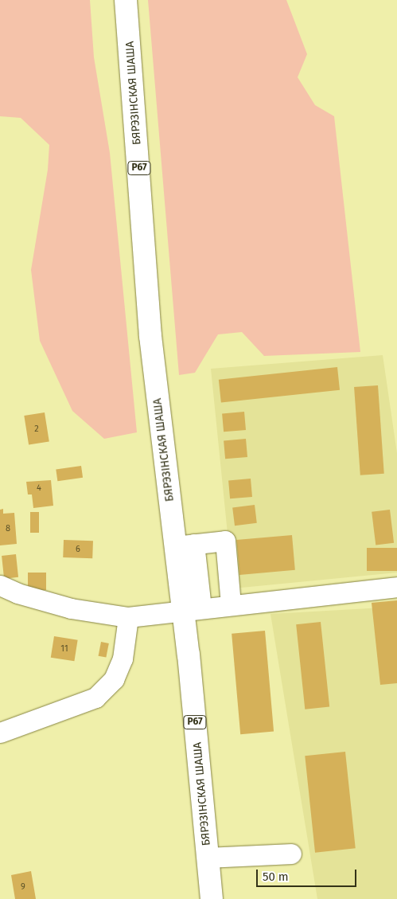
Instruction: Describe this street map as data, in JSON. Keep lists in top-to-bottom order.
{
  "streets": {
    "main road": ["БЯРЭЗІНСКАЯ ШАША", "Р67"]
  },
  "house_numbers": [
    "2",
    "4",
    "8",
    "6",
    "11",
    "9"
  ],
  "scale_bar": "50 m"
}
